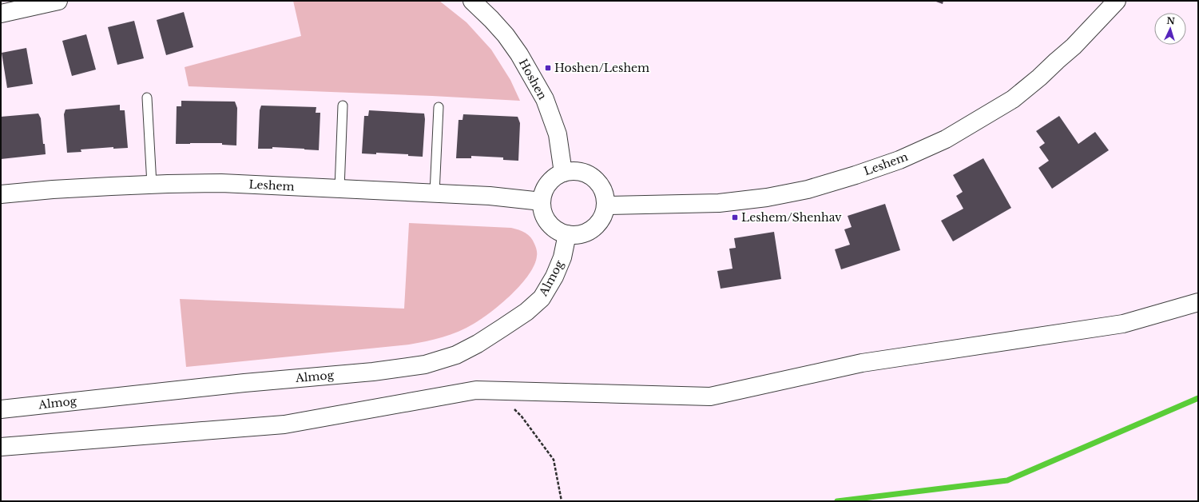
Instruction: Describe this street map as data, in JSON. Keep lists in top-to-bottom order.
{
  "streets": {
    "street": ["Hoshen", "Leshem", "Almog"]
  },
  "crossings": [
    ["Hoshen", "Leshem"],
    ["Hoshen", "Almog"],
    ["Leshem", "Almog"]
  ],
  "places": {
    "transit": ["Hoshen/Leshem", "Leshem/Shenhav"]
  },
  "north": "top"
}
